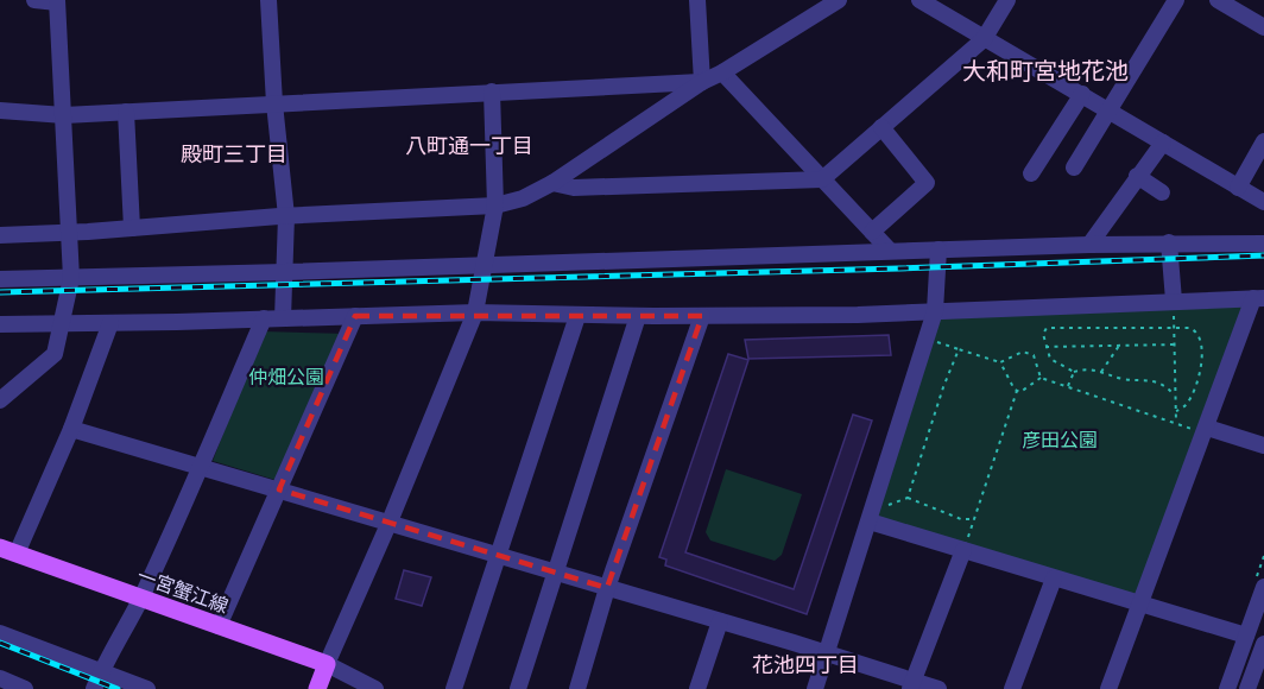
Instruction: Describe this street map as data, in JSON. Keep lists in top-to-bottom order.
{
  "streets": {
    "main road": ["一宮蟹江線"]
  },
  "districts": [
    "大和町宮地花池",
    "八町通一丁目",
    "殿町三丁目",
    "花池四丁目"
  ],
  "parks": ["仲畑公園", "彦田公園"]
}
